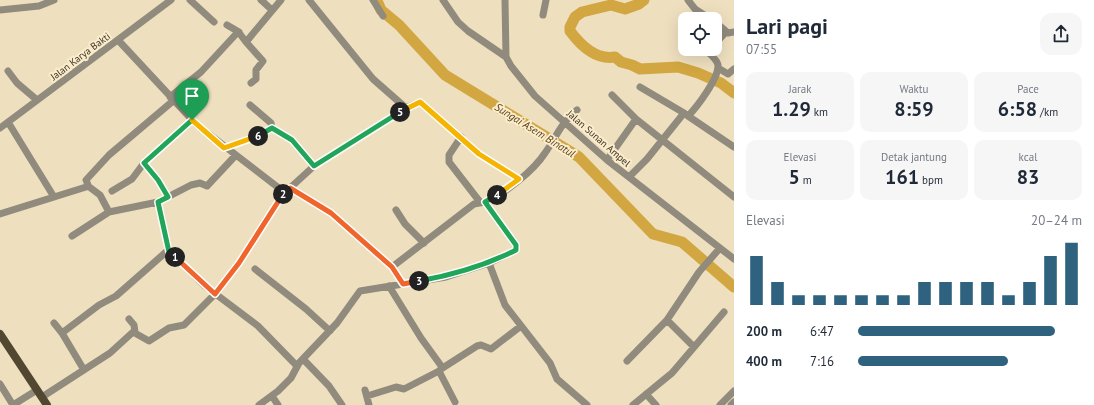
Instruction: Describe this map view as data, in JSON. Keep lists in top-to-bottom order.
{
  "streets": {
    "street": ["Jalan Karya Bakti", "Jalan Sunan Ampel"]
  },
  "water": ["Sungai Asem Binatul"],
  "page": {
    "heading": ["Lari pagi", "07:55"],
    "stats": [
      ["Jarak", "1.29 km"],
      ["Waktu", "8:59"],
      ["Pace", "6:58 /km"],
      ["Elevasi", "5 m"],
      ["Detak jantung", "161 bpm"],
      ["kcal", "83"]
    ],
    "pins": [
      "5",
      "6",
      "2",
      "4",
      "1",
      "3"
    ],
    "chart": ["Elevasi", "20–24 m"],
    "list": [
      {
        "name": "200 m",
        "note": "6:47"
      },
      {
        "name": "400 m",
        "note": "7:16"
      }
    ]
  }
}
